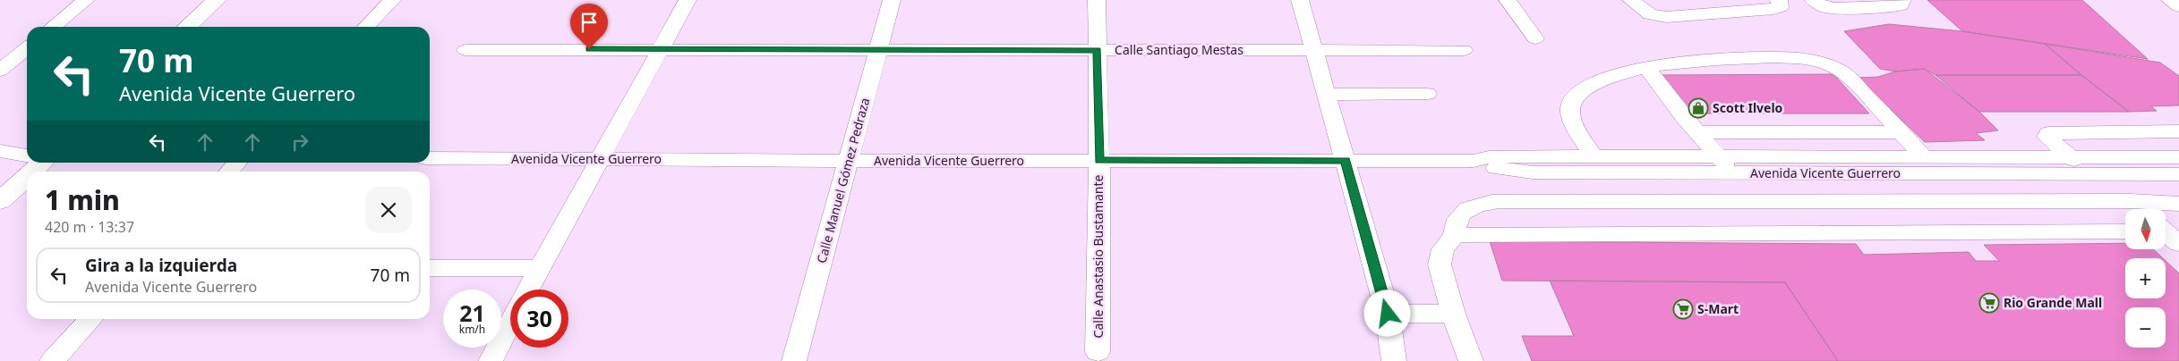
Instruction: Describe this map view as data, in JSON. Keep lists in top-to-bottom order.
{
  "streets": {
    "street": [
      "Calle Santiago Mestas",
      "Avenida Vicente Guerrero",
      "Calle Manuel Gómez Pedraza",
      "Calle Anastasio Bustamante"
    ]
  },
  "crossings": [
    ["Calle Santiago Mestas", "Calle Manuel Gómez Pedraza"],
    ["Calle Santiago Mestas", "Calle Anastasio Bustamante"],
    ["Avenida Vicente Guerrero", "Calle Manuel Gómez Pedraza"],
    ["Avenida Vicente Guerrero", "Calle Anastasio Bustamante"]
  ],
  "places": {
    "shop": ["Scott Ilvelo"],
    "supermarket": ["Rio Grande Mall", "S-Mart"]
  },
  "north": "bottom",
  "page": {
    "turn": ["70 m", "Avenida Vicente Guerrero"],
    "heading": ["1 min", "420 m · 13:37"],
    "map_buttons": ["+", "−"],
    "list": [
      {
        "name": "Gira a la izquierda",
        "note": "Avenida Vicente Guerrero",
        "value": "70 m"
      }
    ],
    "speed": "21 km/h",
    "limit": "30"
  }
}
